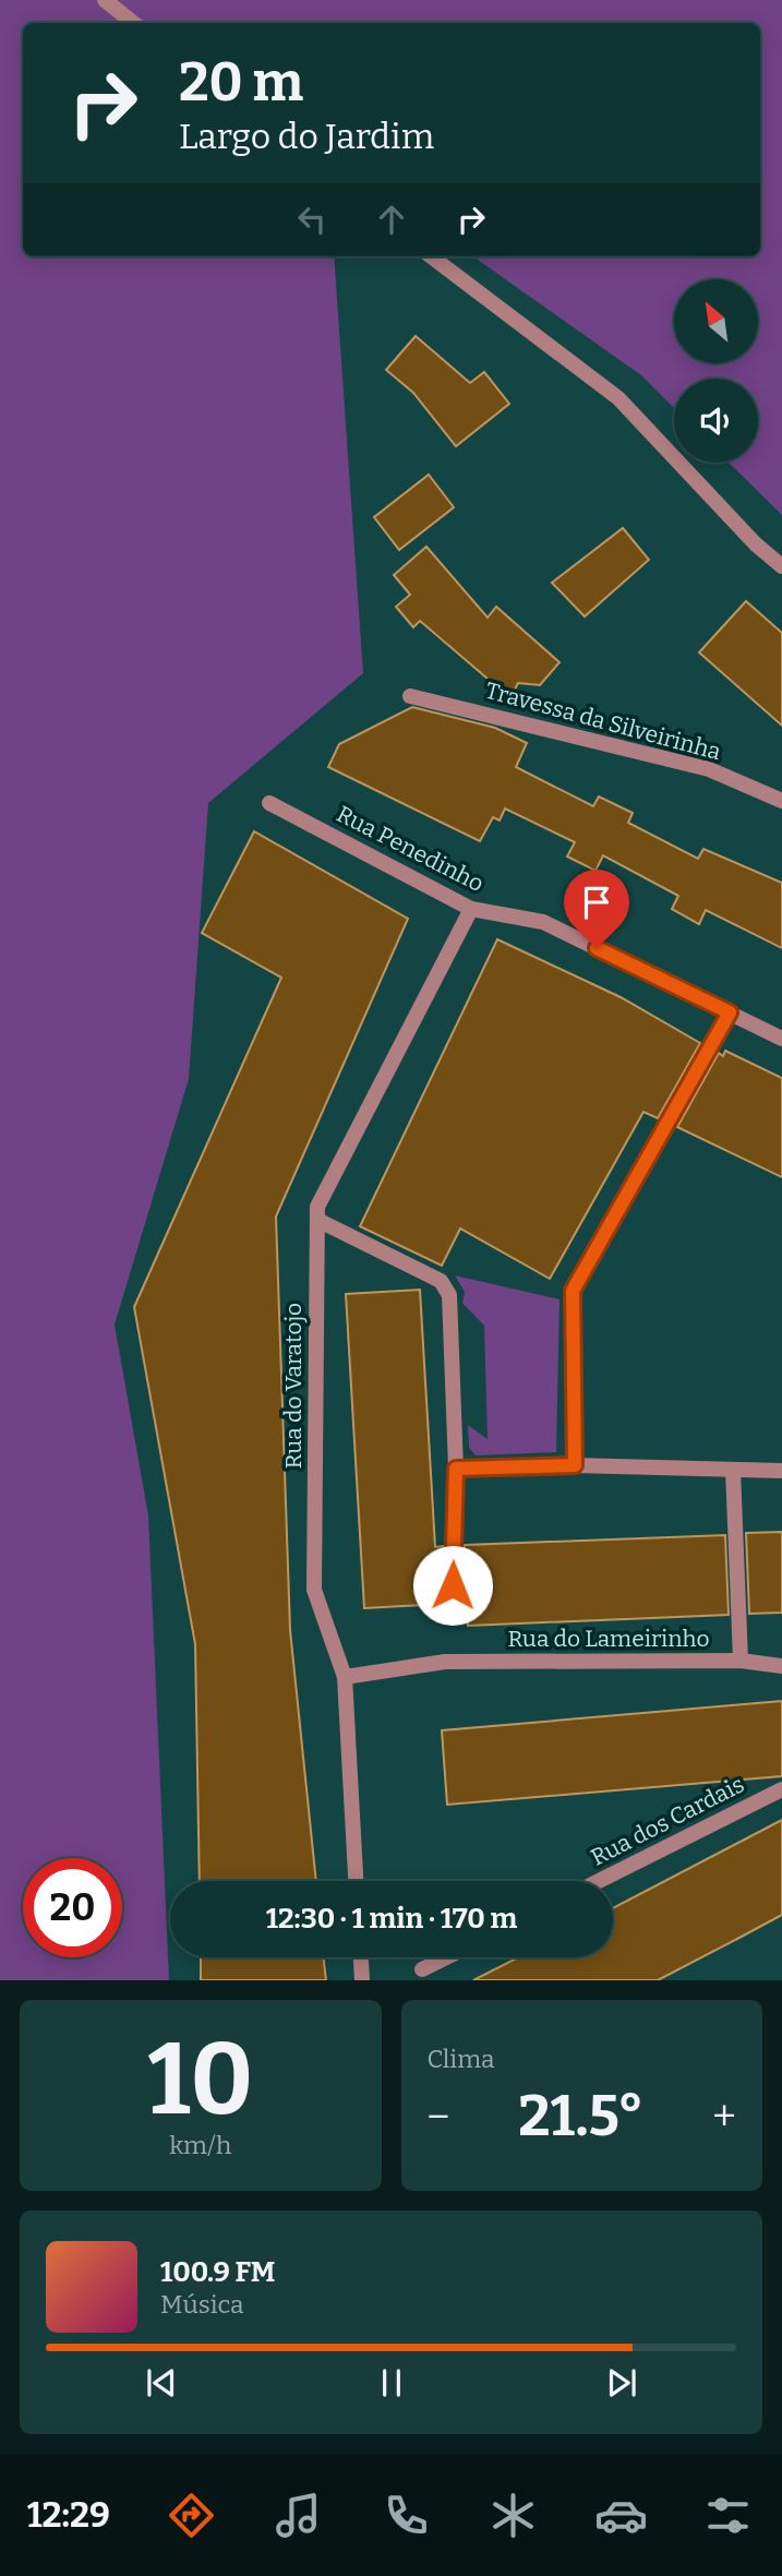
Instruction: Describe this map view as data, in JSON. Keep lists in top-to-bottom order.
{
  "streets": {
    "street": [
      "Travessa da Silveirinha",
      "Rua Penedinho",
      "Rua do Varatojo",
      "Rua do Lameirinho",
      "Rua dos Cardais"
    ]
  },
  "crossings": [
    ["Rua Penedinho", "Rua do Varatojo"],
    ["Rua do Varatojo", "Rua do Lameirinho"]
  ],
  "north": "top left",
  "page": {
    "turn": ["20 m", "Largo do Jardim"],
    "limit": "20",
    "trip": "12:30 · 1 min · 170 m",
    "tile": [
      ["10", "km/h"],
      "Clima"
    ],
    "heat": ["−", "21.5°", "+"],
    "song": ["100.9 FM", "Música"],
    "tabs": "12:29"
  }
}
